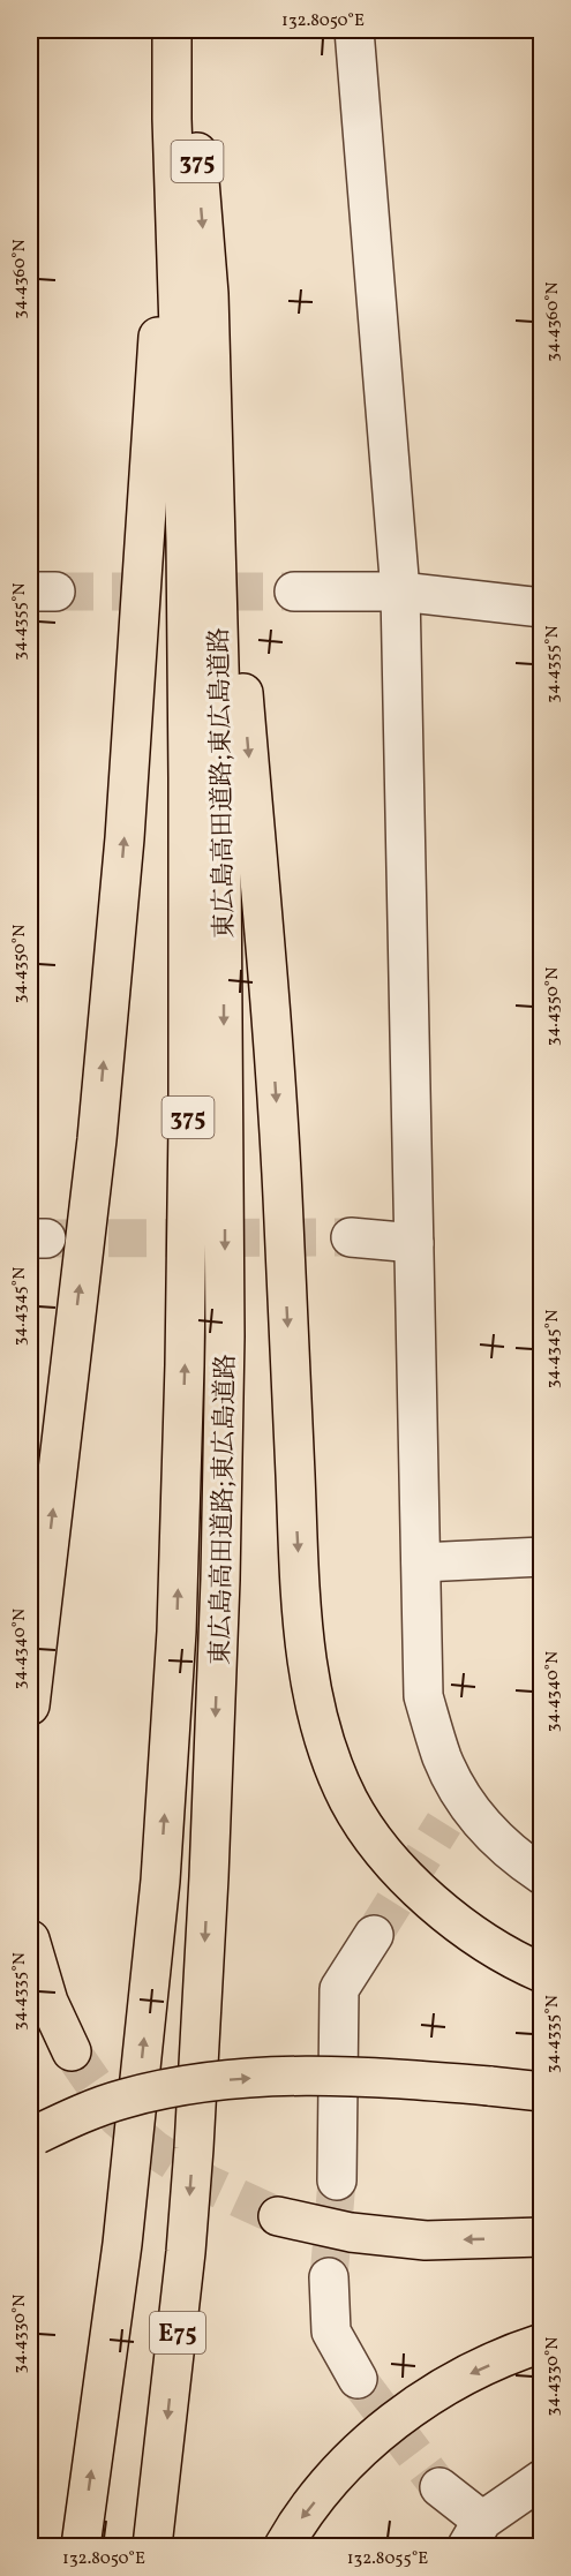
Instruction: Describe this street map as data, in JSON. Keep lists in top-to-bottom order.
{
  "streets": {
    "highway": ["375", "東広島高田道路;東広島道路", "E75"]
  },
  "crossings": [
    ["東広島高田道路;東広島道路", "E75"]
  ],
  "coordinates": [
    "132.8050°E",
    "34.4360°N",
    "34.4355°N",
    "34.4350°N",
    "34.4345°N",
    "34.4340°N",
    "34.4335°N",
    "34.4330°N",
    "132.8055°E"
  ]
}
